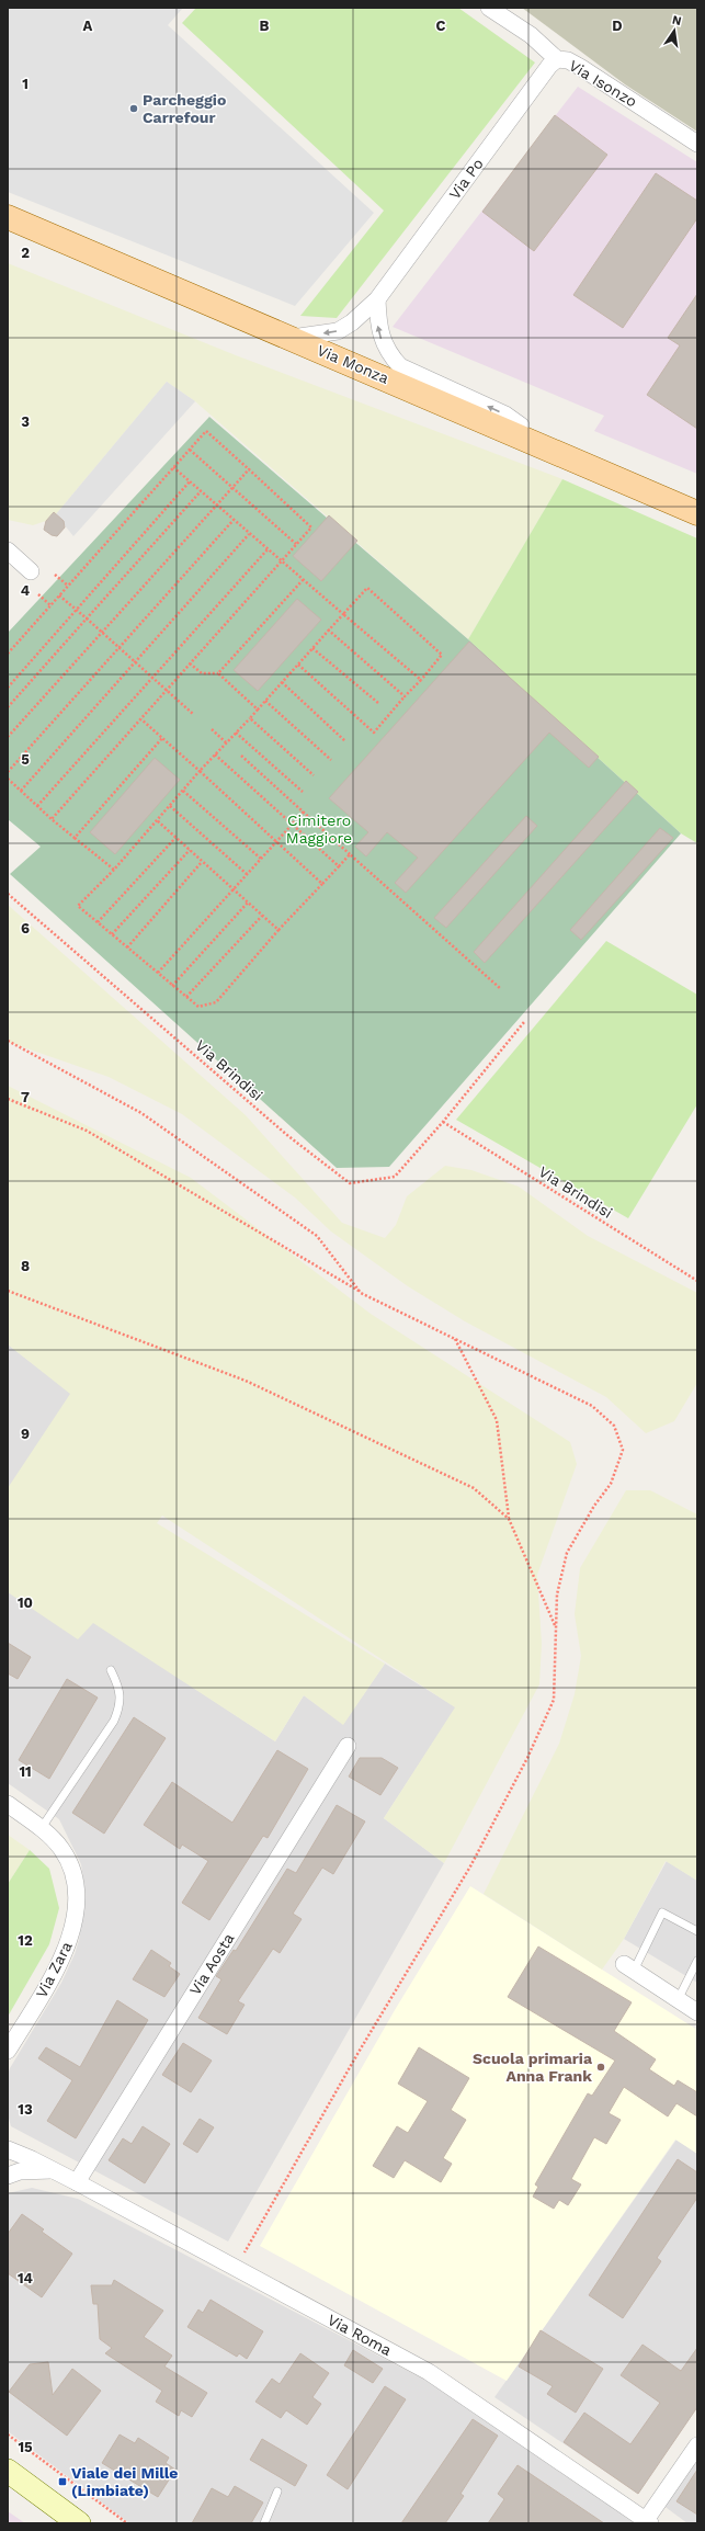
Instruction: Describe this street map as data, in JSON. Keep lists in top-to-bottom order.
{
  "streets": {
    "main road": ["Via Monza"],
    "street": [
      "Via Isonzo",
      "Via Po",
      "Via Aosta",
      "Via Zara",
      "Via Roma"
    ],
    "path": ["Via Brindisi"]
  },
  "crossings": [
    ["Via Isonzo", "Via Po"],
    ["Via Po", "Via Monza"],
    ["Via Aosta", "Via Roma"]
  ],
  "parks": ["Cimitero Maggiore"],
  "places": {
    "other": ["Parcheggio Carrefour", "Scuola primaria Anna Frank"],
    "transit": ["Viale dei Mille (Limbiate)"]
  },
  "north": "top",
  "grid": {
    "columns": [
      "A",
      "B",
      "C",
      "D"
    ],
    "rows": [
      "1",
      "2",
      "3",
      "4",
      "5",
      "6",
      "7",
      "8",
      "9",
      "10",
      "11",
      "12",
      "13",
      "14",
      "15"
    ]
  }
}
